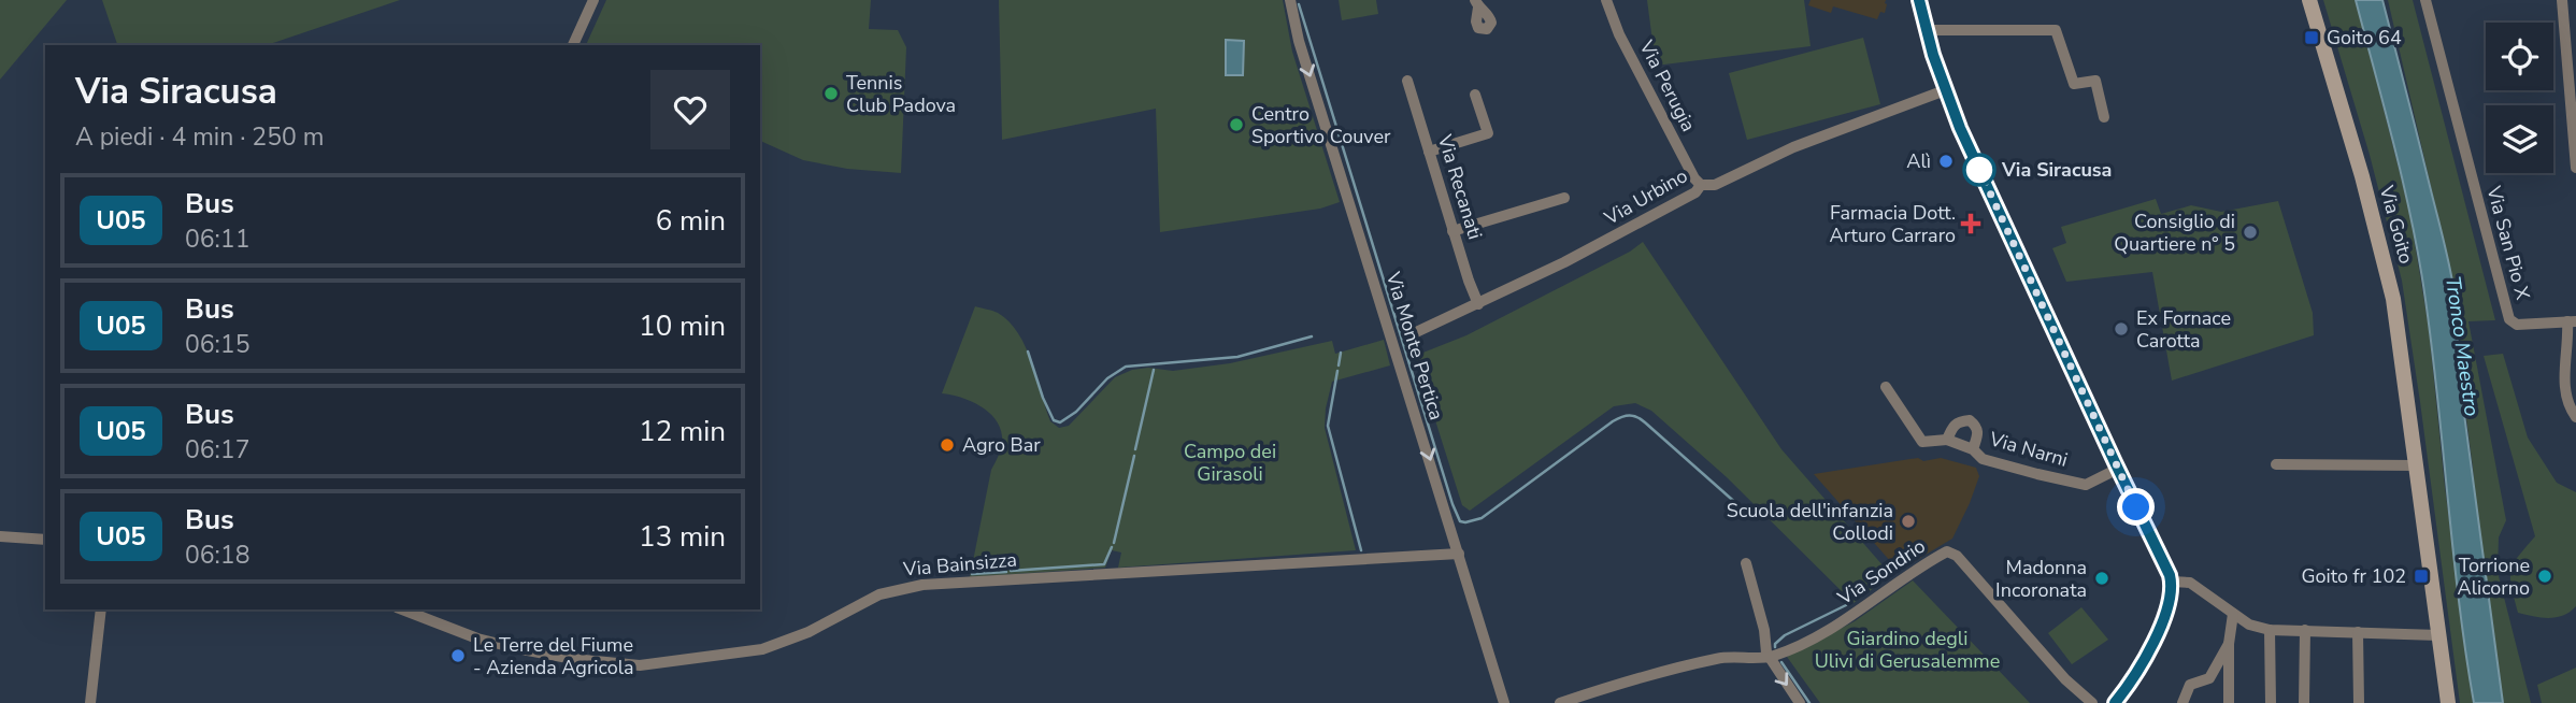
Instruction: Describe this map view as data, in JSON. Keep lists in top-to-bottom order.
{
  "streets": {
    "main road": ["Via Goito"],
    "street": [
      "Via Perugia",
      "Via Recanati",
      "Via Urbino",
      "Via San Pio X",
      "Via Monte Pertica",
      "Via Narni",
      "Via Bainsizza",
      "Via Sondrio"
    ]
  },
  "crossings": [
    ["Via Perugia", "Via Urbino"],
    ["Via Recanati", "Via Urbino"],
    ["Via Monte Pertica", "Via Bainsizza"]
  ],
  "one_way": ["Via Monte Pertica"],
  "water": ["Tronco Maestro"],
  "parks": ["Campo dei Girasoli", "Giardino degli Ulivi di Gerusalemme"],
  "places": {
    "transit": ["Goito 64", "Goito fr 102"],
    "other": [
      "Tennis Club Padova",
      "Centro Sportivo Couver",
      "Alì",
      "Via Siracusa",
      "Consiglio di Quartiere n° 5",
      "Ex Fornace Carotta",
      "Agro Bar",
      "Scuola dell'infanzia Collodi",
      "Torrione Alicorno",
      "Madonna Incoronata",
      "Le Terre del Fiume - Azienda Agricola"
    ],
    "health": ["Farmacia Dott. Arturo Carraro"]
  },
  "lines": ["bus line U05"],
  "page": {
    "heading": ["Via Siracusa", "A piedi · 4 min · 250 m"],
    "list": [
      {
        "mark": "U05",
        "name": "Bus",
        "note": "06:11",
        "value": "6 min"
      },
      {
        "mark": "U05",
        "name": "Bus",
        "note": "06:15",
        "value": "10 min"
      },
      {
        "mark": "U05",
        "name": "Bus",
        "note": "06:17",
        "value": "12 min"
      },
      {
        "mark": "U05",
        "name": "Bus",
        "note": "06:18",
        "value": "13 min"
      }
    ]
  }
}
